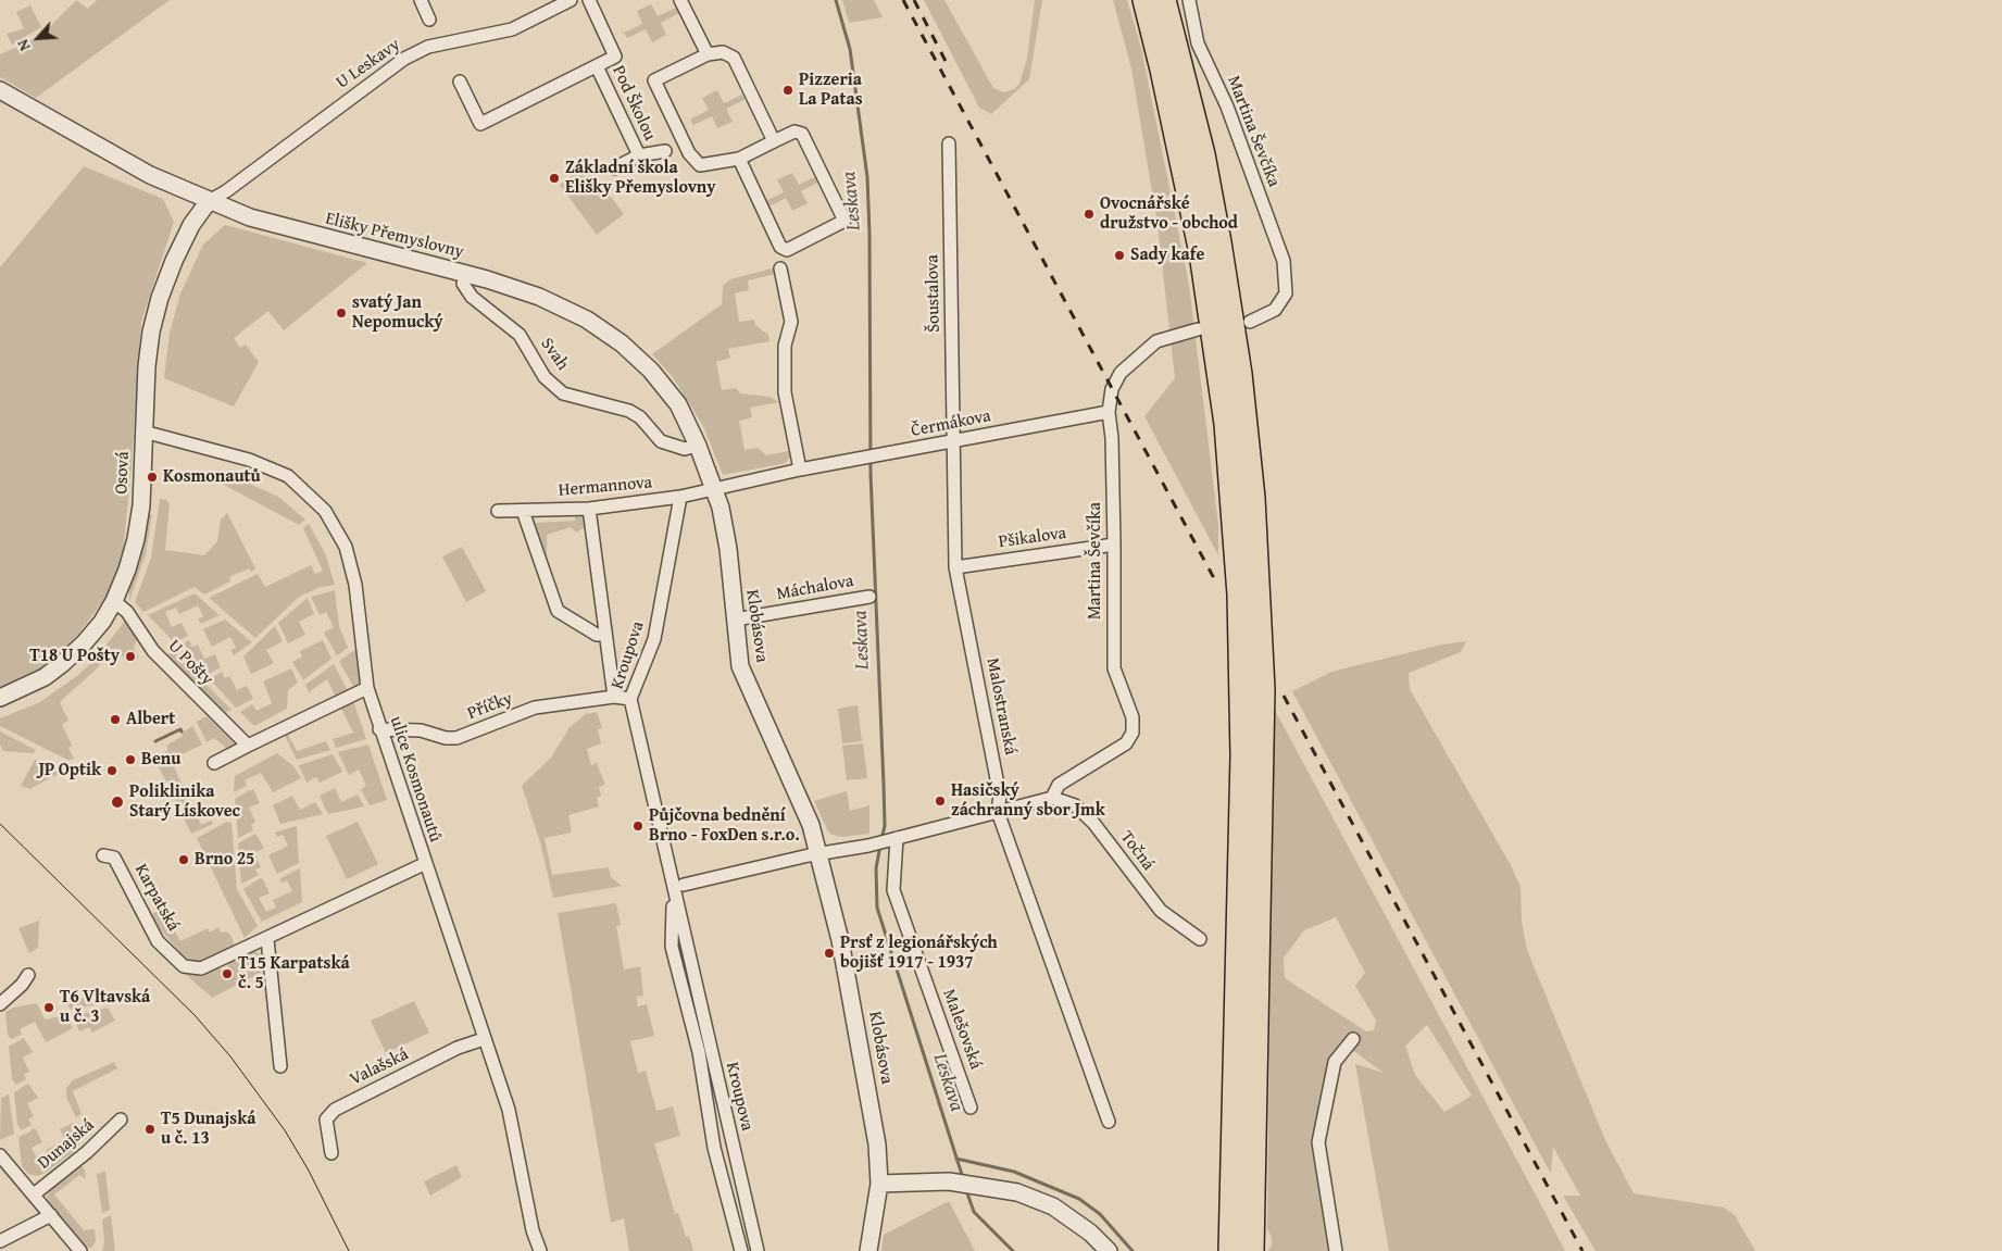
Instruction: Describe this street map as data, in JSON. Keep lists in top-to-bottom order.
{
  "streets": {
    "street": [
      "U Leskavy",
      "Pod Školou",
      "Martina Ševčíka",
      "Elišky Přemyslovny",
      "Šoustalova",
      "Svah",
      "Čermákova",
      "Osová",
      "Hermannova",
      "Pšikalova",
      "Máchalova",
      "Klobásova",
      "Kroupova",
      "U Pošty",
      "Příčky",
      "Malostranská",
      "ulice Kosmonautů",
      "Točná",
      "Karpatská",
      "Malešovská",
      "Valašská",
      "Dunajská"
    ]
  },
  "crossings": [
    ["U Leskavy", "Elišky Přemyslovny"],
    ["U Leskavy", "Osová"],
    ["Martina Ševčíka", "Čermákova"],
    ["Martina Ševčíka", "Pšikalova"],
    ["Martina Ševčíka", "Točná"],
    ["Elišky Přemyslovny", "Svah"],
    ["Elišky Přemyslovny", "Čermákova"],
    ["Elišky Přemyslovny", "Osová"],
    ["Elišky Přemyslovny", "Hermannova"],
    ["Elišky Přemyslovny", "Klobásova"],
    ["Šoustalova", "Čermákova"],
    ["Šoustalova", "Malostranská"],
    ["Čermákova", "Hermannova"],
    ["Čermákova", "Klobásova"],
    ["Čermákova", "Malostranská"],
    ["Osová", "U Pošty"],
    ["Osová", "ulice Kosmonautů"],
    ["Hermannova", "Klobásova"],
    ["Hermannova", "Kroupova"],
    ["Pšikalova", "Malostranská"],
    ["Máchalova", "Klobásova"],
    ["Kroupova", "Příčky"],
    ["Příčky", "ulice Kosmonautů"],
    ["ulice Kosmonautů", "Karpatská"],
    ["ulice Kosmonautů", "Valašská"]
  ],
  "water": ["Leskava"],
  "places": [
    "Pizzeria La Patas",
    "Základní škola Elišky Přemyslovny",
    "Ovocnářské družstvo - obchod",
    "Sady kafe",
    "svatý Jan Nepomucký",
    "Kosmonautů",
    "T18 U Pošty",
    "Albert",
    "Benu",
    "JP Optik",
    "Hasičský záchranný sbor Jmk",
    "Poliklinika Starý Lískovec",
    "Půjčovna bednění Brno - FoxDen s.r.o.",
    "Brno 25",
    "Prsť z legionářských bojišť 1917 - 1937",
    "T15 Karpatská č. 5",
    "T6 Vltavská u č. 3",
    "T5 Dunajská u č. 13"
  ],
  "north": "bottom left"
}
